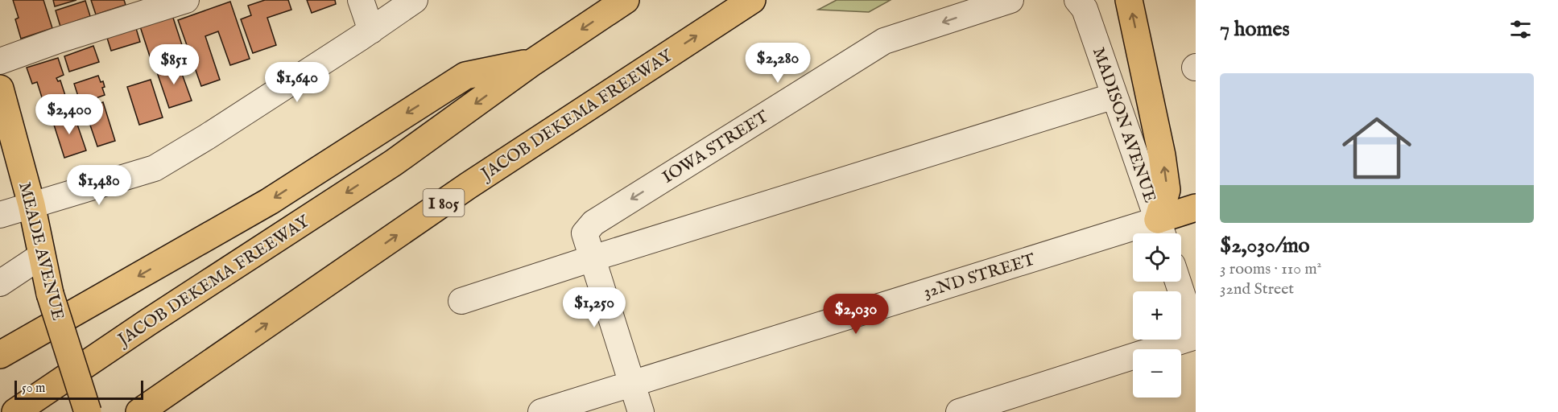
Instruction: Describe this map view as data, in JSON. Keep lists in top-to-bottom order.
{
  "streets": {
    "main road": [
      "JACOB DEKEMA FREEWAY",
      "I 805",
      "MEADE AVENUE",
      "32ND STREET"
    ],
    "street": ["MADISON AVENUE", "IOWA STREET"]
  },
  "crossings": [
    ["MADISON AVENUE", "32ND STREET"]
  ],
  "scale_bar": "50 m",
  "page": {
    "heading": "7 homes",
    "price": [
      "$2,280",
      "$851",
      "$1,640",
      "$2,400",
      "$1,480",
      "$1,250",
      "$2,030"
    ],
    "list": [
      {
        "name": "$2,030/mo",
        "note": "3 rooms · 110 m² · 32nd Street"
      }
    ],
    "map_buttons": ["+", "−"],
    "scale": "50 m"
  }
}
